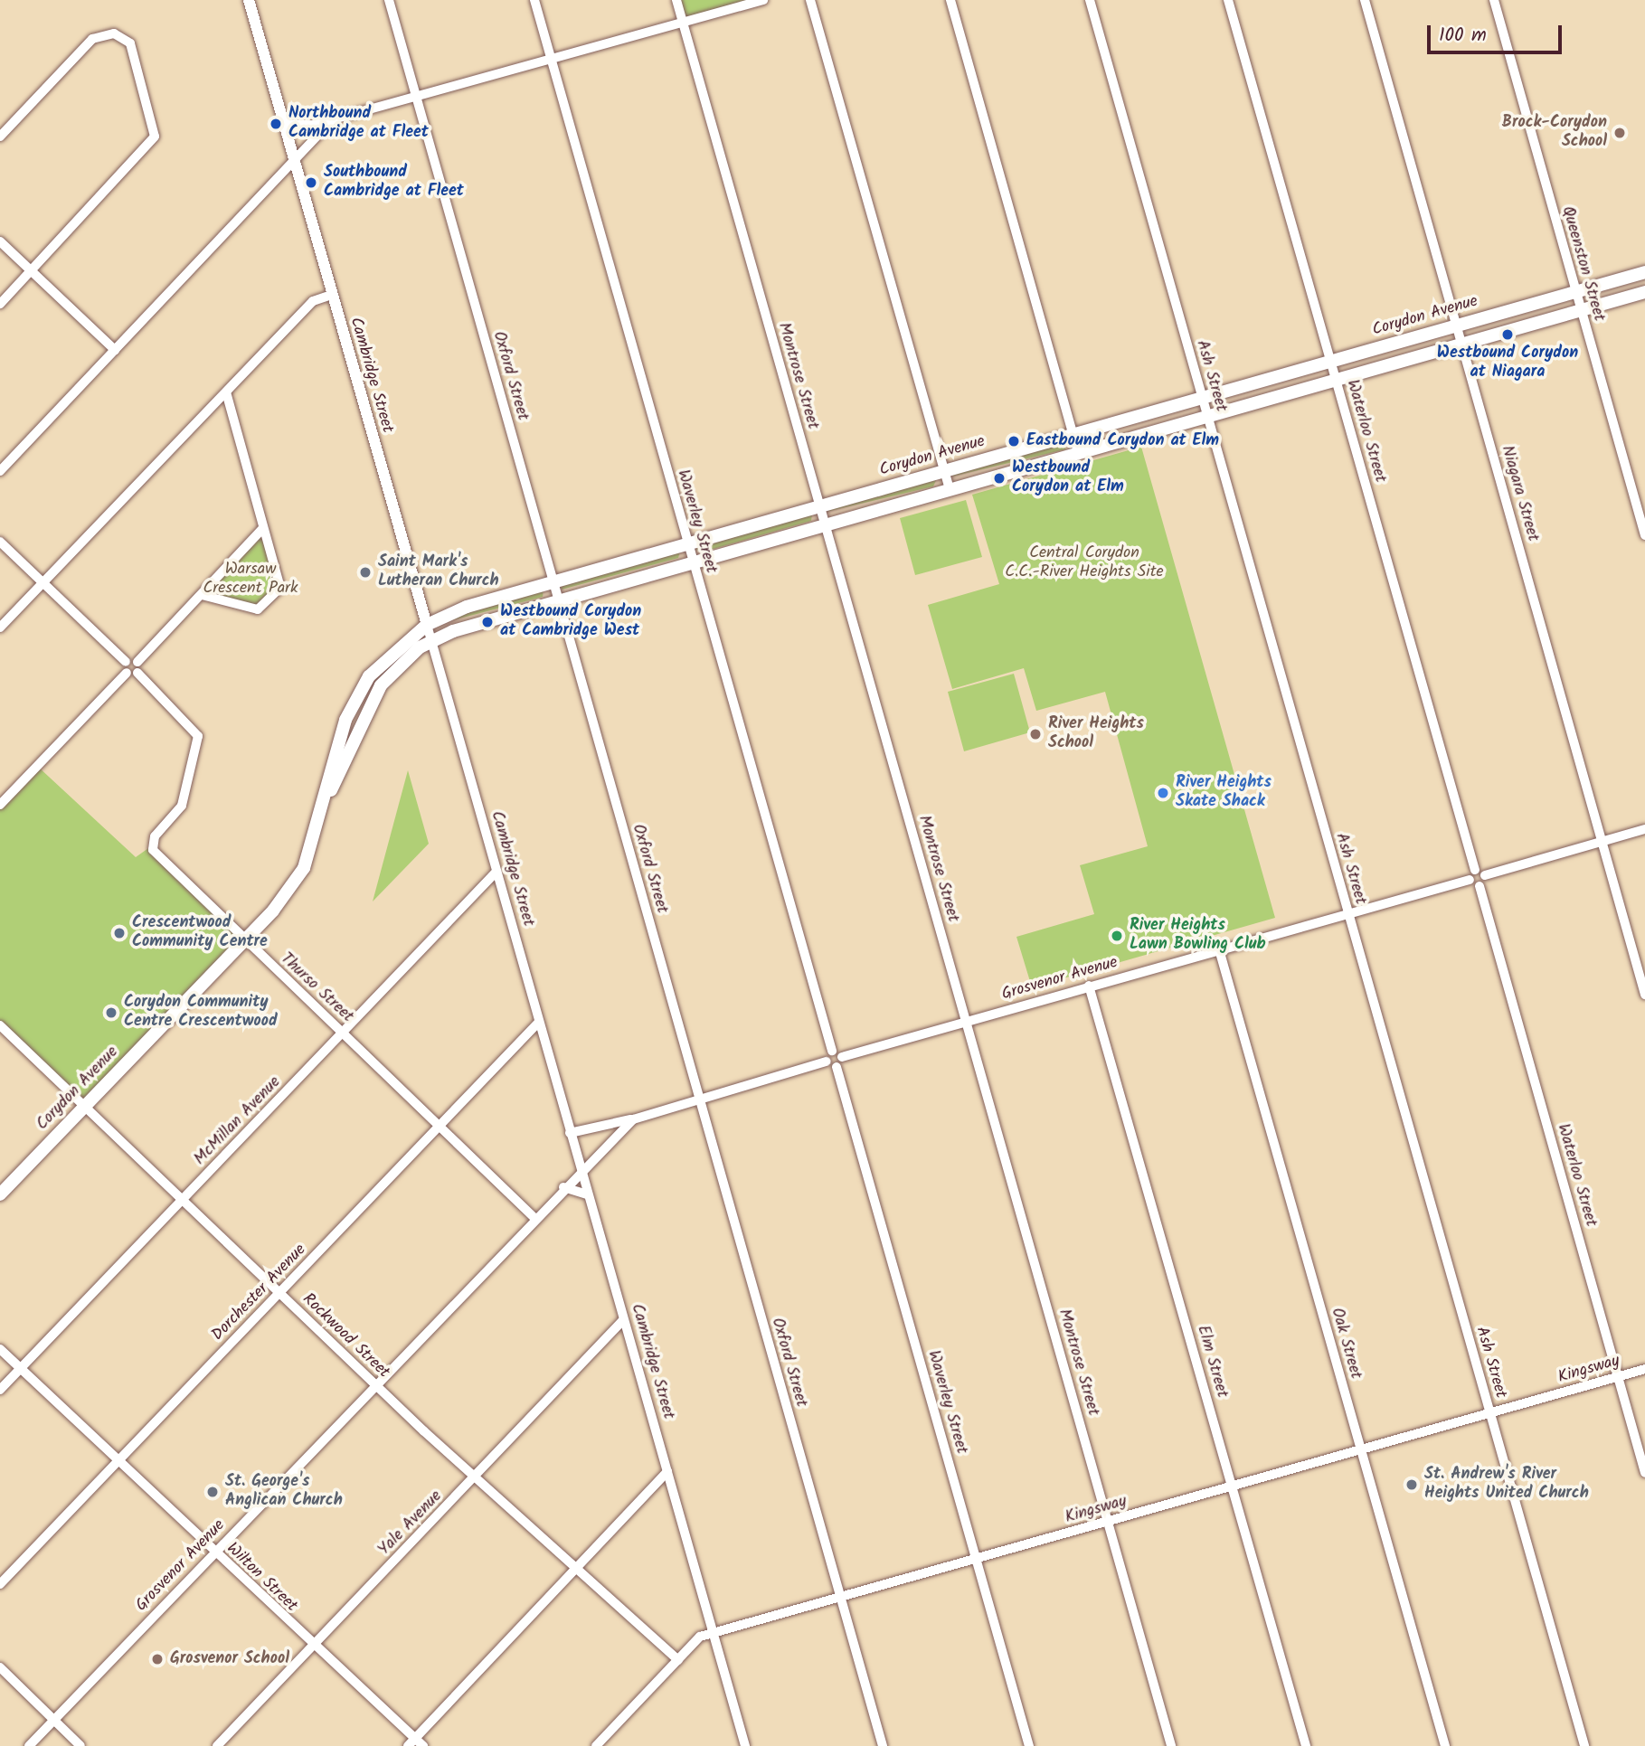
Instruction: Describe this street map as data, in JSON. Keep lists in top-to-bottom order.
{
  "streets": {
    "main road": ["Corydon Avenue"],
    "street": [
      "Queenston Street",
      "Cambridge Street",
      "Oxford Street",
      "Montrose Street",
      "Ash Street",
      "Waterloo Street",
      "Niagara Street",
      "Waverley Street",
      "Grosvenor Avenue",
      "Thurso Street",
      "McMillan Avenue",
      "Dorchester Avenue",
      "Rockwood Street",
      "Oak Street",
      "Elm Street",
      "Kingsway",
      "Yale Avenue",
      "Wilton Street"
    ]
  },
  "crossings": [
    ["Queenston Street", "Corydon Avenue"],
    ["Corydon Avenue", "Cambridge Street"],
    ["Corydon Avenue", "Oxford Street"],
    ["Corydon Avenue", "Montrose Street"],
    ["Corydon Avenue", "Ash Street"],
    ["Corydon Avenue", "Waterloo Street"],
    ["Corydon Avenue", "Niagara Street"],
    ["Corydon Avenue", "Waverley Street"],
    ["Corydon Avenue", "Thurso Street"],
    ["Corydon Avenue", "Rockwood Street"],
    ["Cambridge Street", "Grosvenor Avenue"],
    ["Cambridge Street", "McMillan Avenue"],
    ["Cambridge Street", "Dorchester Avenue"],
    ["Cambridge Street", "Kingsway"],
    ["Cambridge Street", "Yale Avenue"],
    ["Oxford Street", "Grosvenor Avenue"],
    ["Oxford Street", "Kingsway"],
    ["Montrose Street", "Grosvenor Avenue"],
    ["Montrose Street", "Kingsway"],
    ["Ash Street", "Grosvenor Avenue"],
    ["Ash Street", "Kingsway"],
    ["Waterloo Street", "Kingsway"],
    ["Waverley Street", "Kingsway"],
    ["Grosvenor Avenue", "Thurso Street"],
    ["Grosvenor Avenue", "Rockwood Street"],
    ["Grosvenor Avenue", "Oak Street"],
    ["Grosvenor Avenue", "Elm Street"],
    ["Grosvenor Avenue", "Wilton Street"],
    ["Thurso Street", "McMillan Avenue"],
    ["Thurso Street", "Dorchester Avenue"],
    ["McMillan Avenue", "Rockwood Street"],
    ["McMillan Avenue", "Wilton Street"],
    ["Dorchester Avenue", "Rockwood Street"],
    ["Dorchester Avenue", "Wilton Street"],
    ["Rockwood Street", "Kingsway"],
    ["Rockwood Street", "Yale Avenue"],
    ["Oak Street", "Kingsway"],
    ["Elm Street", "Kingsway"],
    ["Yale Avenue", "Wilton Street"]
  ],
  "parks": ["Central Corydon C.C.-River Heights Site", "Warsaw Crescent Park"],
  "places": [
    "Northbound Cambridge at Fleet",
    "Brock-Corydon School",
    "Southbound Cambridge at Fleet",
    "Westbound Corydon at Niagara",
    "Eastbound Corydon at Elm",
    "Westbound Corydon at Elm",
    "Saint Mark's Lutheran Church",
    "Westbound Corydon at Cambridge West",
    "River Heights School",
    "River Heights Skate Shack",
    "Crescentwood Community Centre",
    "River Heights Lawn Bowling Club",
    "Corydon Community Centre Crescentwood",
    "St. Andrew's River Heights United Church",
    "St. George's Anglican Church",
    "Grosvenor School"
  ],
  "scale_bar": "100 m"
}
